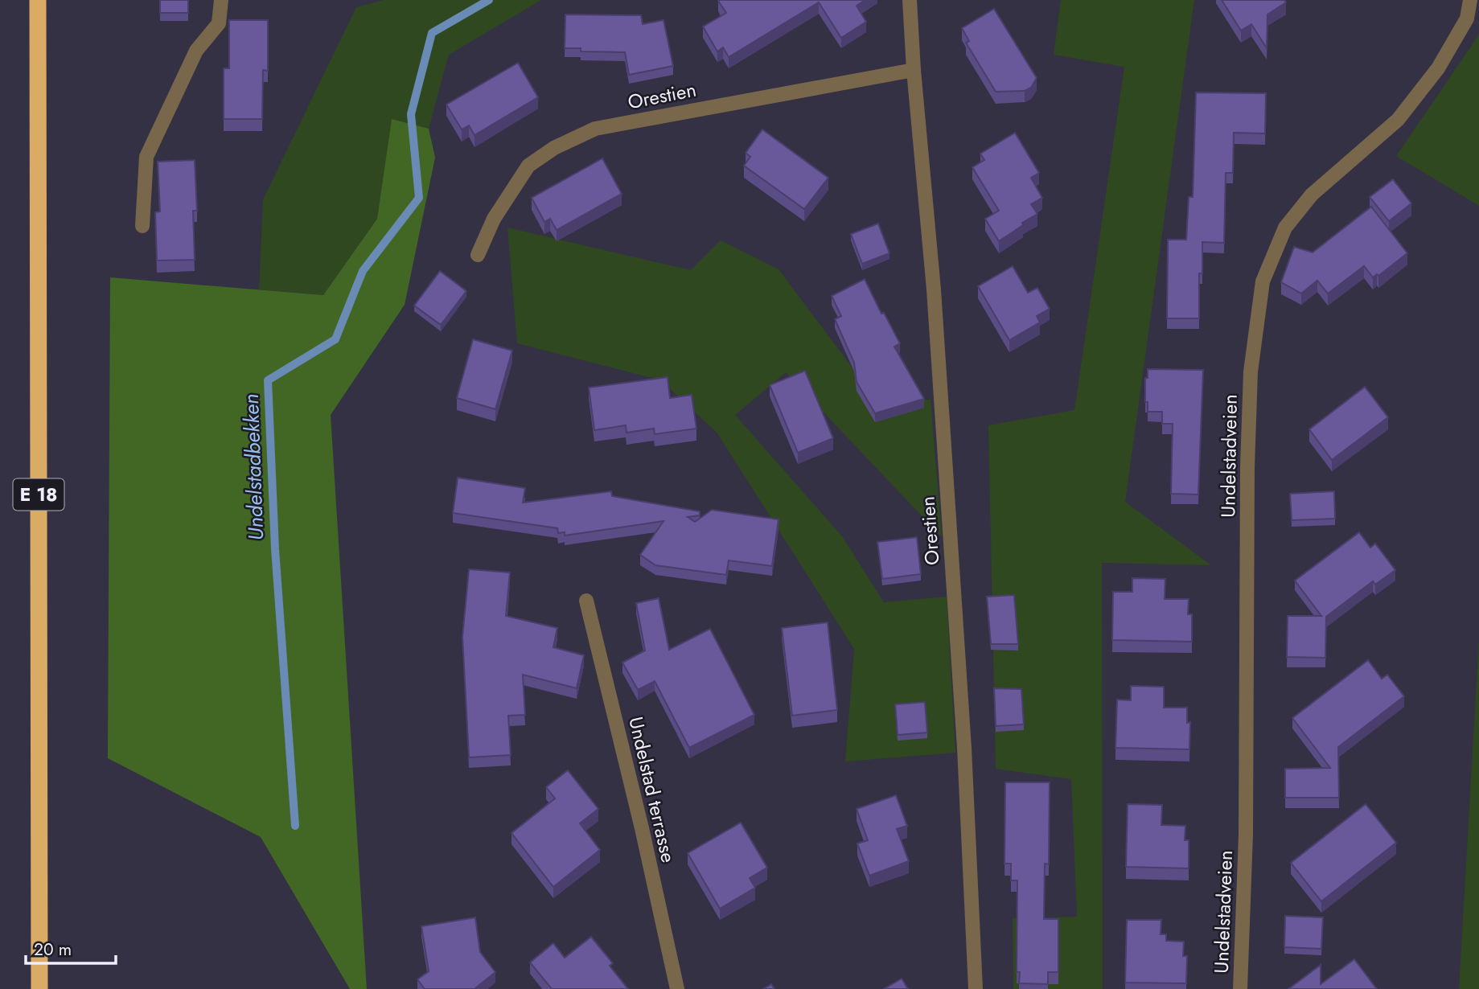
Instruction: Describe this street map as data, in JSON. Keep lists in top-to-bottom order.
{
  "streets": {
    "highway": ["E 18"],
    "street": ["Orestien", "Undelstadveien", "Undelstad terrasse"]
  },
  "water": ["Undelstadbekken"],
  "scale_bar": "20 m"
}
